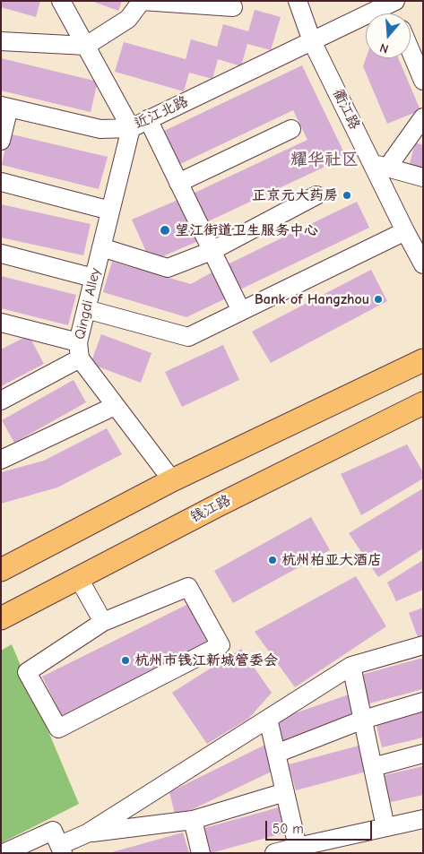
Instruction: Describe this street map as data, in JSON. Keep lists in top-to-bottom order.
{
  "streets": {
    "main road": ["钱江路"],
    "street": ["衢江路", "近江北路", "Qingdi Alley"]
  },
  "crossings": [
    ["衢江路", "近江北路"],
    ["近江北路", "Qingdi Alley"]
  ],
  "districts": ["耀华社区"],
  "places": [
    "正京元大药房",
    "望江街道卫生服务中心",
    "Bank of Hangzhou",
    "杭州柏亚大酒店",
    "杭州市钱江新城管委会"
  ],
  "scale_bar": "50 m",
  "north": "bottom"
}
